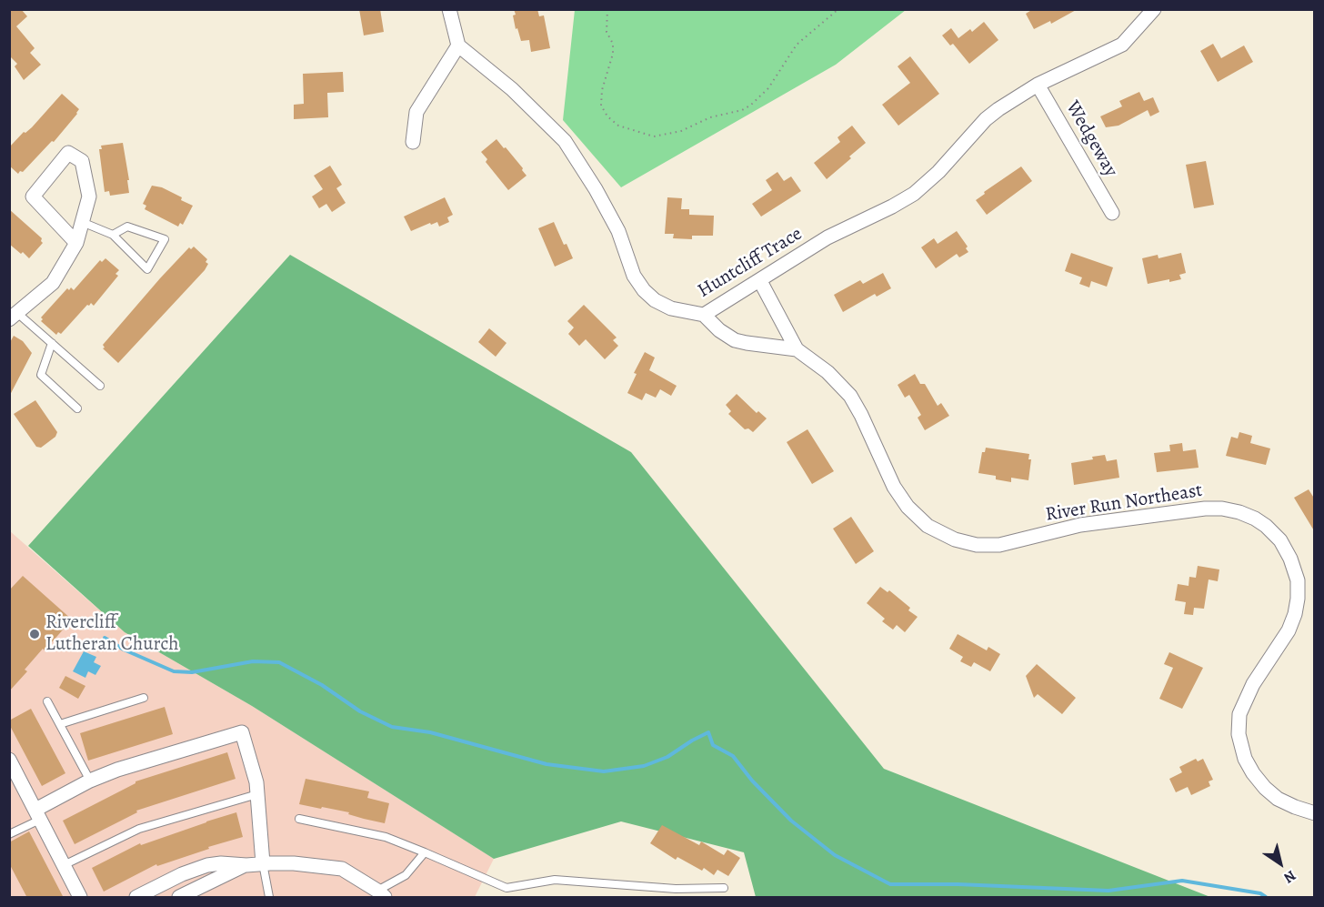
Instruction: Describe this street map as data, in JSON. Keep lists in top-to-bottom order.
{
  "streets": {
    "street": ["Wedgeway", "Huntcliff Trace", "River Run Northeast"]
  },
  "crossings": [
    ["Wedgeway", "Huntcliff Trace"],
    ["Huntcliff Trace", "River Run Northeast"]
  ],
  "places": ["Rivercliff Lutheran Church"],
  "north": "bottom right"
}
